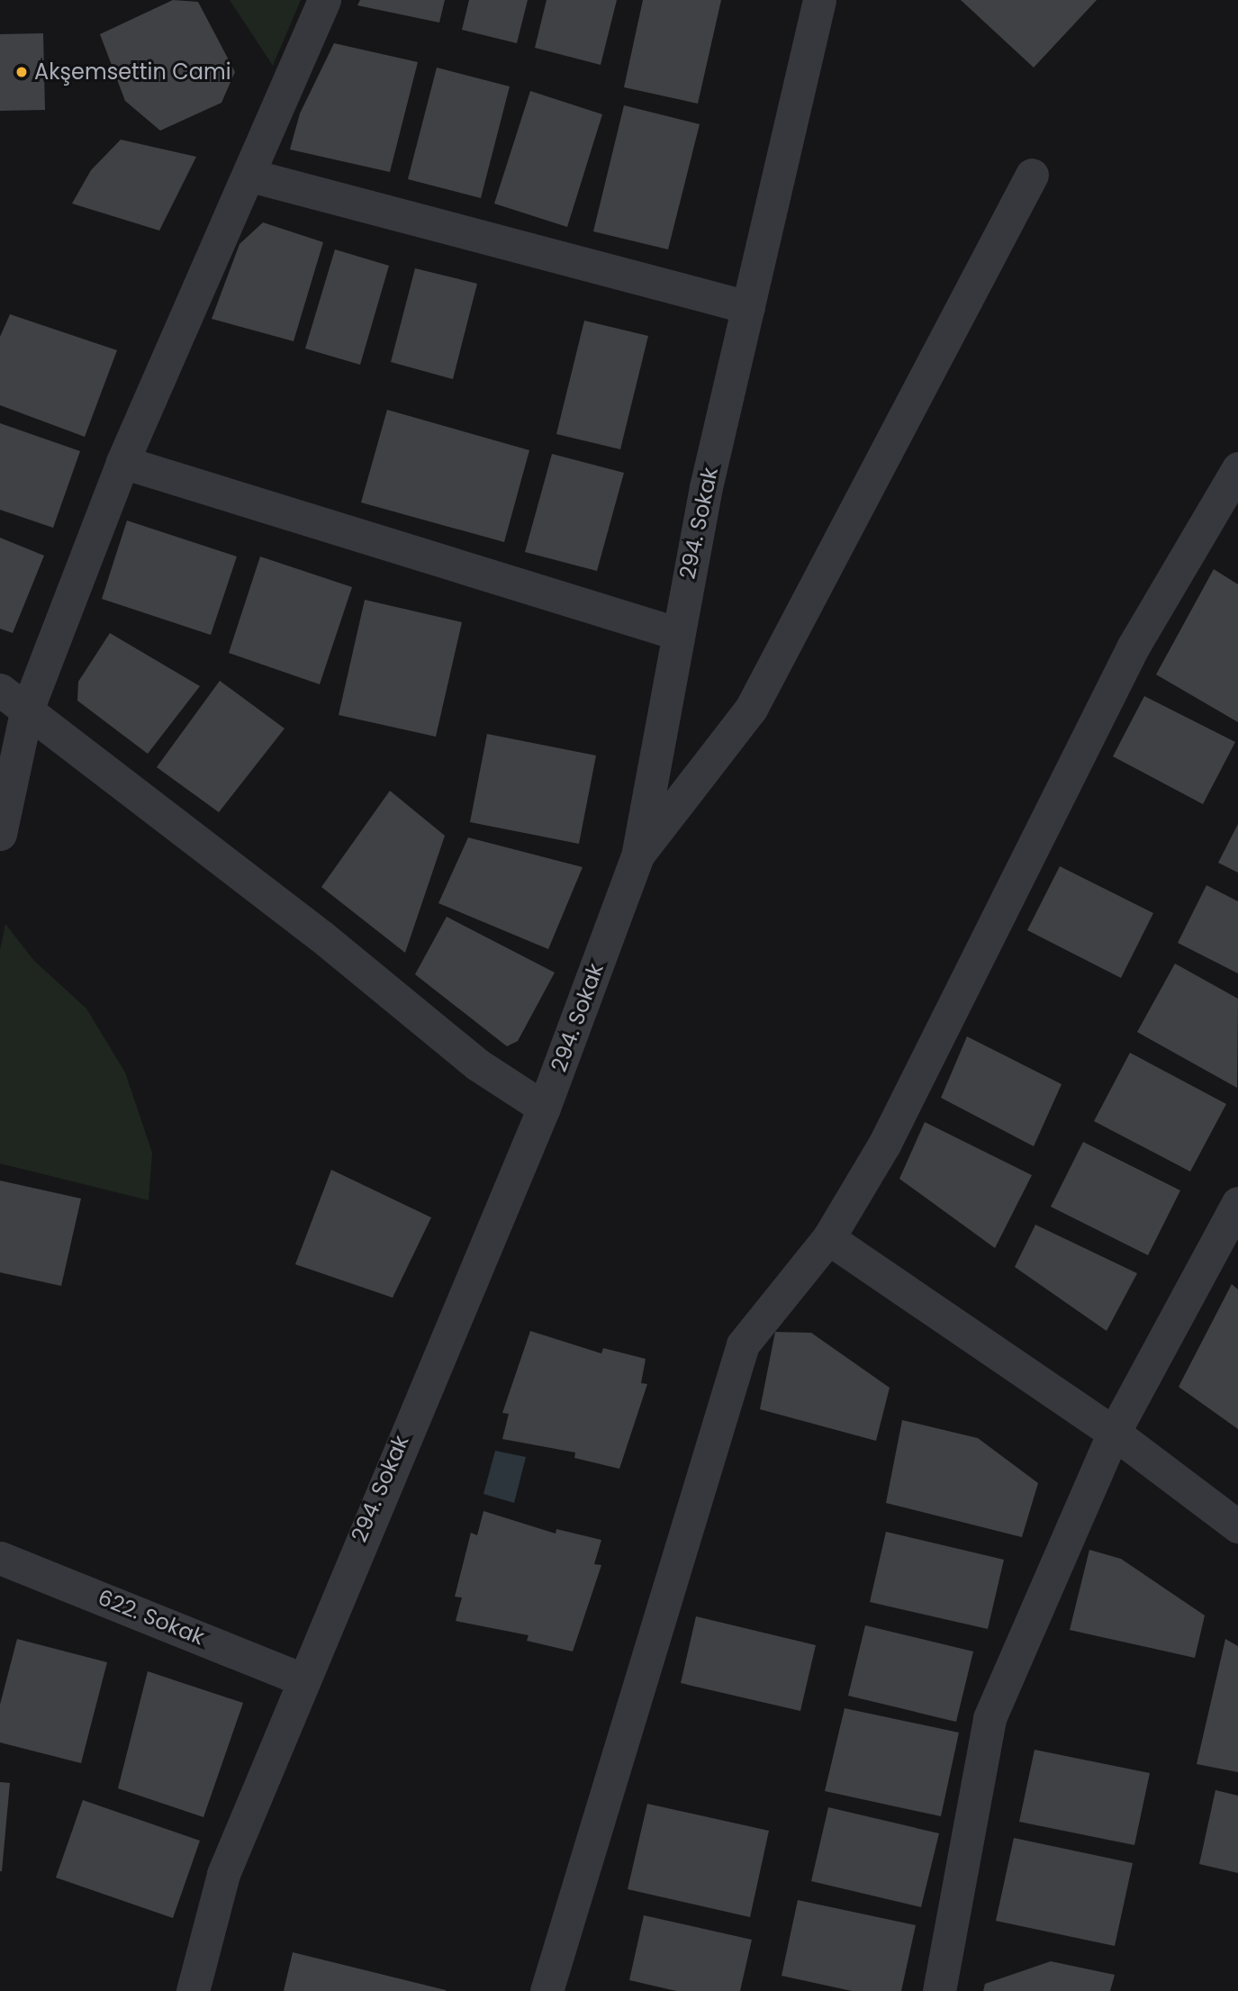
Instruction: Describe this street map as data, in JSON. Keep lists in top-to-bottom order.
{
  "streets": {
    "street": ["294. Sokak", "622. Sokak"]
  },
  "crossings": [
    ["294. Sokak", "622. Sokak"]
  ],
  "places": ["Akşemsettin Cami"]
}
